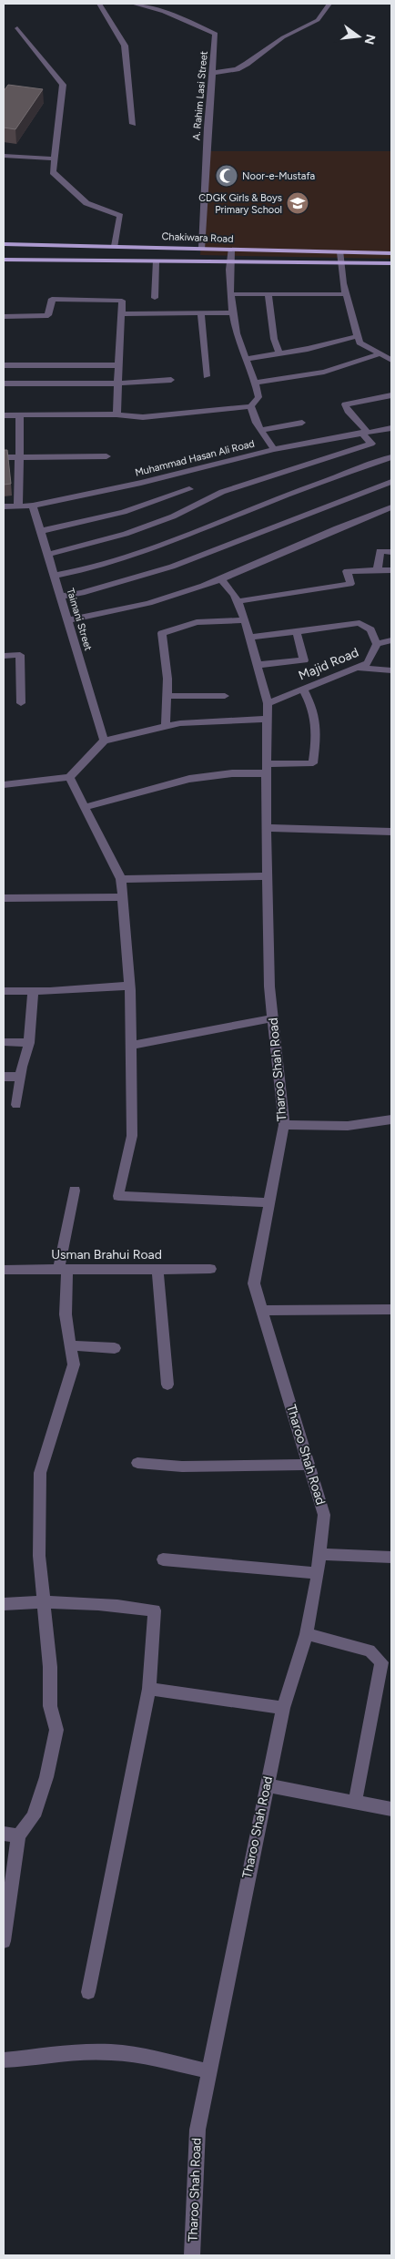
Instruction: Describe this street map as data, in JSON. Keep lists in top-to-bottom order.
{
  "streets": {
    "main road": ["Chakiwara Road"],
    "street": [
      "A. Rahim Lasi Street",
      "Muhammad Hasan Ali Road",
      "Taimani Street",
      "Majid Road",
      "Tharoo Shah Road",
      "Usman Brahui Road"
    ]
  },
  "crossings": [
    ["A. Rahim Lasi Street", "Chakiwara Road"],
    ["Muhammad Hasan Ali Road", "Taimani Street"],
    ["Majid Road", "Tharoo Shah Road"]
  ],
  "places": {
    "mosque": ["Noor-e-Mustafa"],
    "school or university": ["CDGK Girls & Boys Primary School"]
  },
  "north": "right"
}
